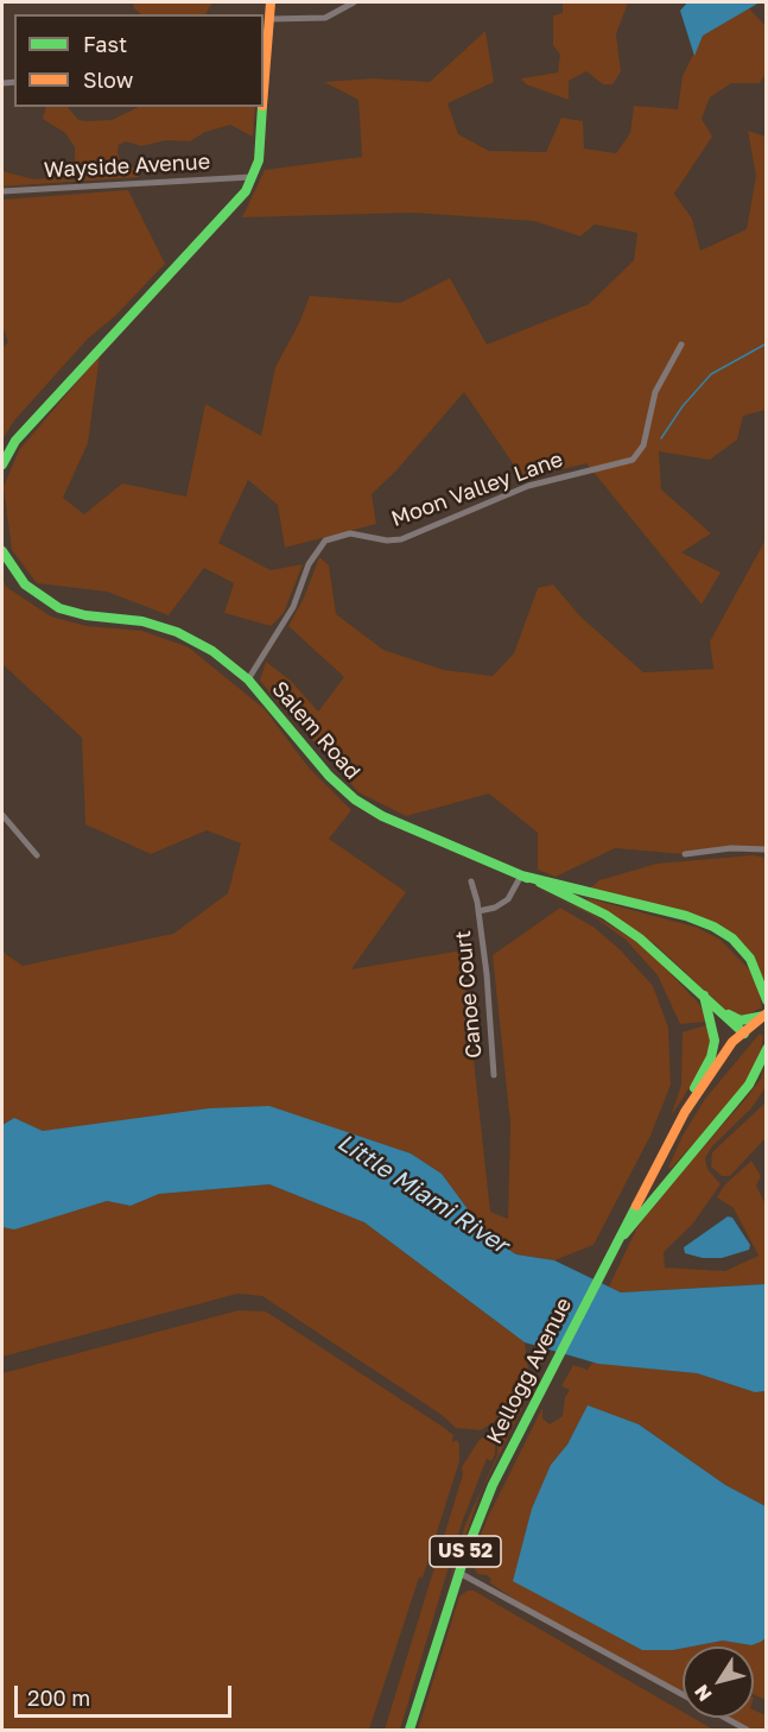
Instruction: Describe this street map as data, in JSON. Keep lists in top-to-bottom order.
{
  "streets": {
    "street": [
      "Wayside Avenue",
      "Moon Valley Lane",
      "Salem Road",
      "Canoe Court",
      "Kellogg Avenue",
      "US 52"
    ]
  },
  "crossings": [
    ["Moon Valley Lane", "Salem Road"],
    ["Salem Road", "Canoe Court"],
    ["Salem Road", "Kellogg Avenue"]
  ],
  "water": ["Little Miami River"],
  "legend": ["Fast", "Slow"],
  "scale_bar": "200 m",
  "north": "bottom left"
}
